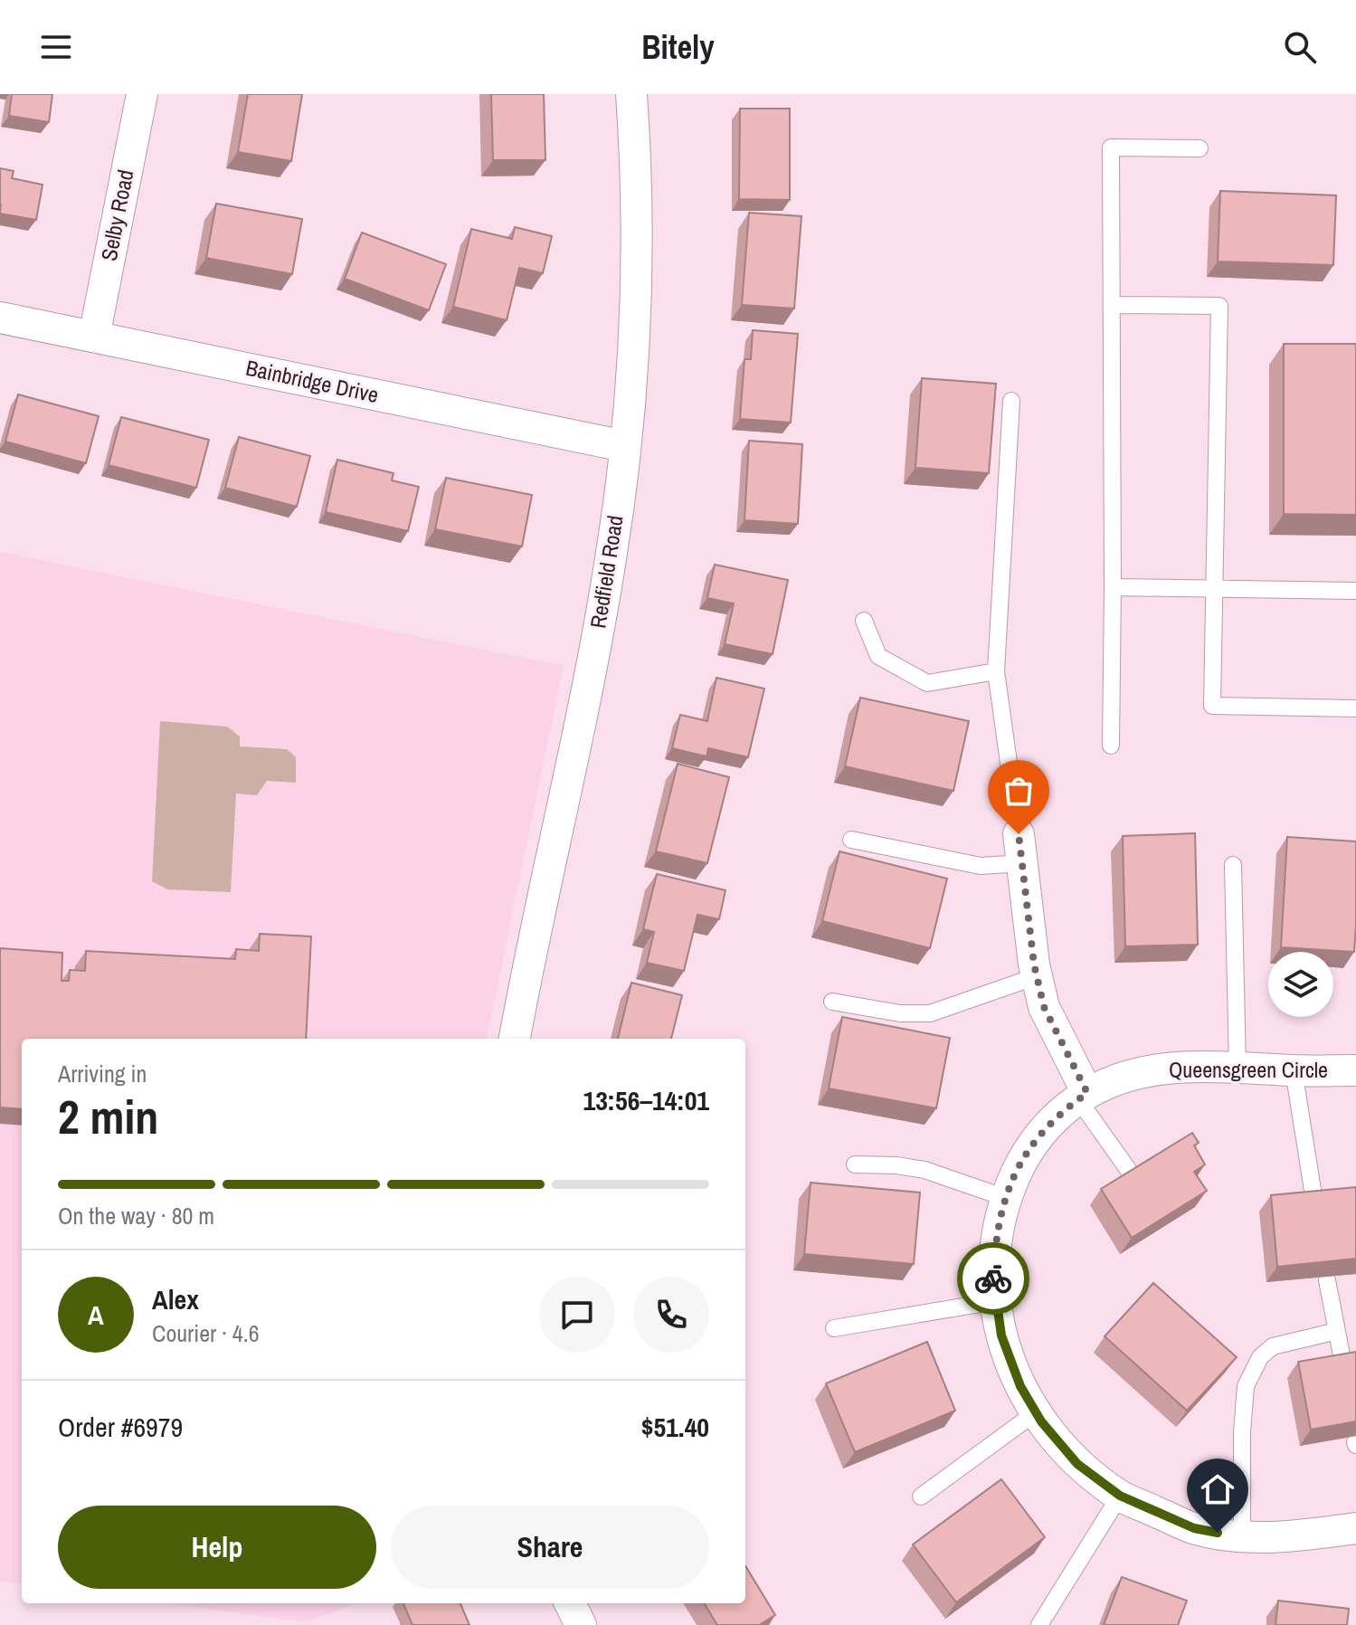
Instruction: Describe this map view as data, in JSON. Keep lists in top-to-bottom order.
{
  "streets": {
    "street": [
      "Selby Road",
      "Bainbridge Drive",
      "Redfield Road",
      "Queensgreen Circle"
    ]
  },
  "crossings": [
    ["Selby Road", "Bainbridge Drive"],
    ["Bainbridge Drive", "Redfield Road"]
  ],
  "page": {
    "header": "Bitely",
    "heading": ["2 min", "Arriving in", "13:56–14:01"],
    "panel": [
      "Alex",
      "Courier · 4.6",
      "Order #6979",
      "$51.40"
    ],
    "bar": "On the way · 80 m",
    "round": "A",
    "buttons": ["Help", "Share"]
  }
}
